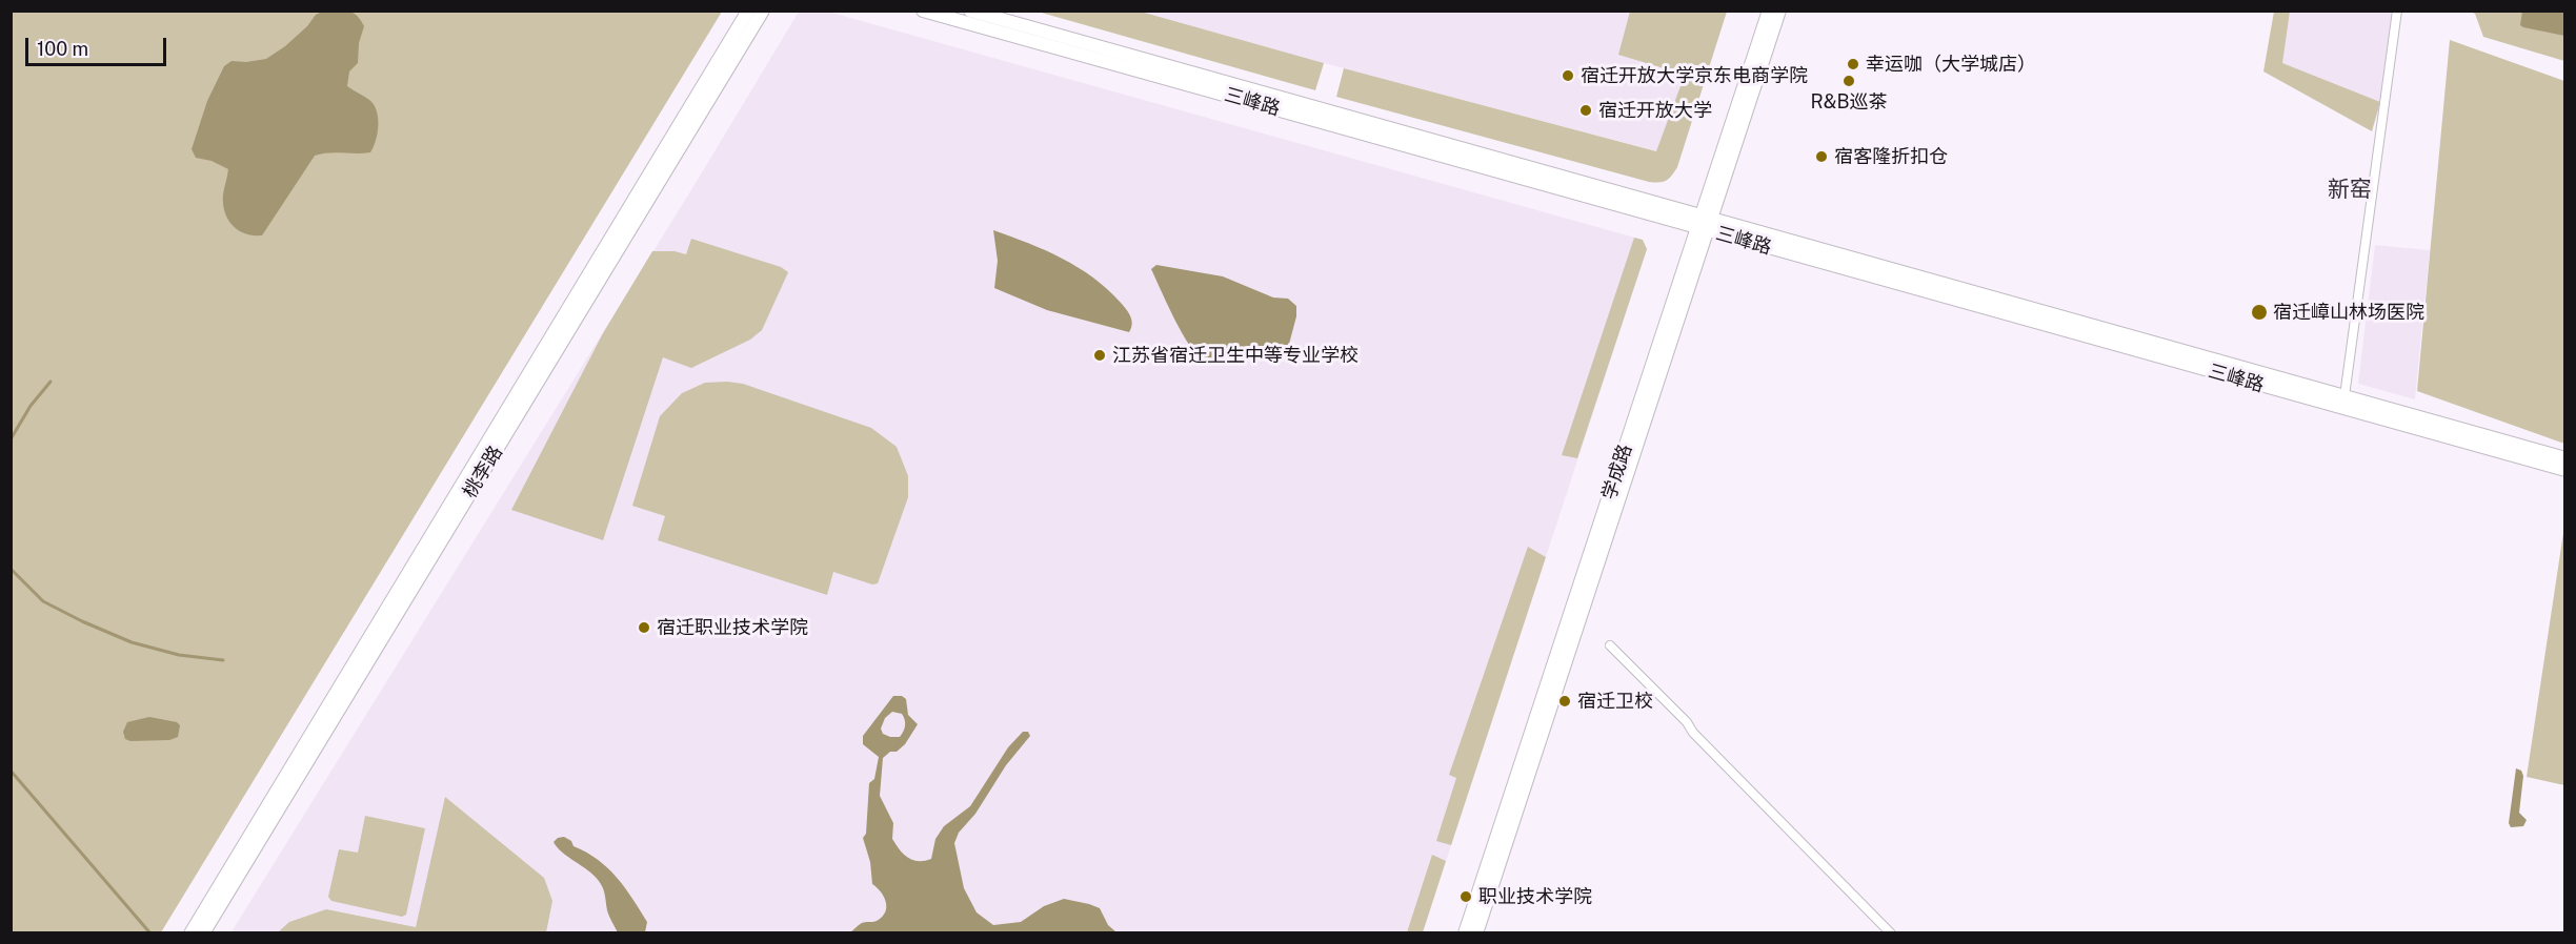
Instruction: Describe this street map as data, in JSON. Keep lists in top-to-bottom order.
{
  "streets": {
    "main road": ["三峰路", "桃李路", "学成路"]
  },
  "crossings": [
    ["三峰路", "学成路"]
  ],
  "districts": ["新窑"],
  "places": [
    "幸运咖（大学城店）",
    "宿迁开放大学京东电商学院",
    "R&B巡茶",
    "宿迁开放大学",
    "宿客隆折扣仓",
    "宿迁嶂山林场医院",
    "江苏省宿迁卫生中等专业学校",
    "宿迁职业技术学院",
    "宿迁卫校",
    "职业技术学院"
  ],
  "scale_bar": "100 m"
}
